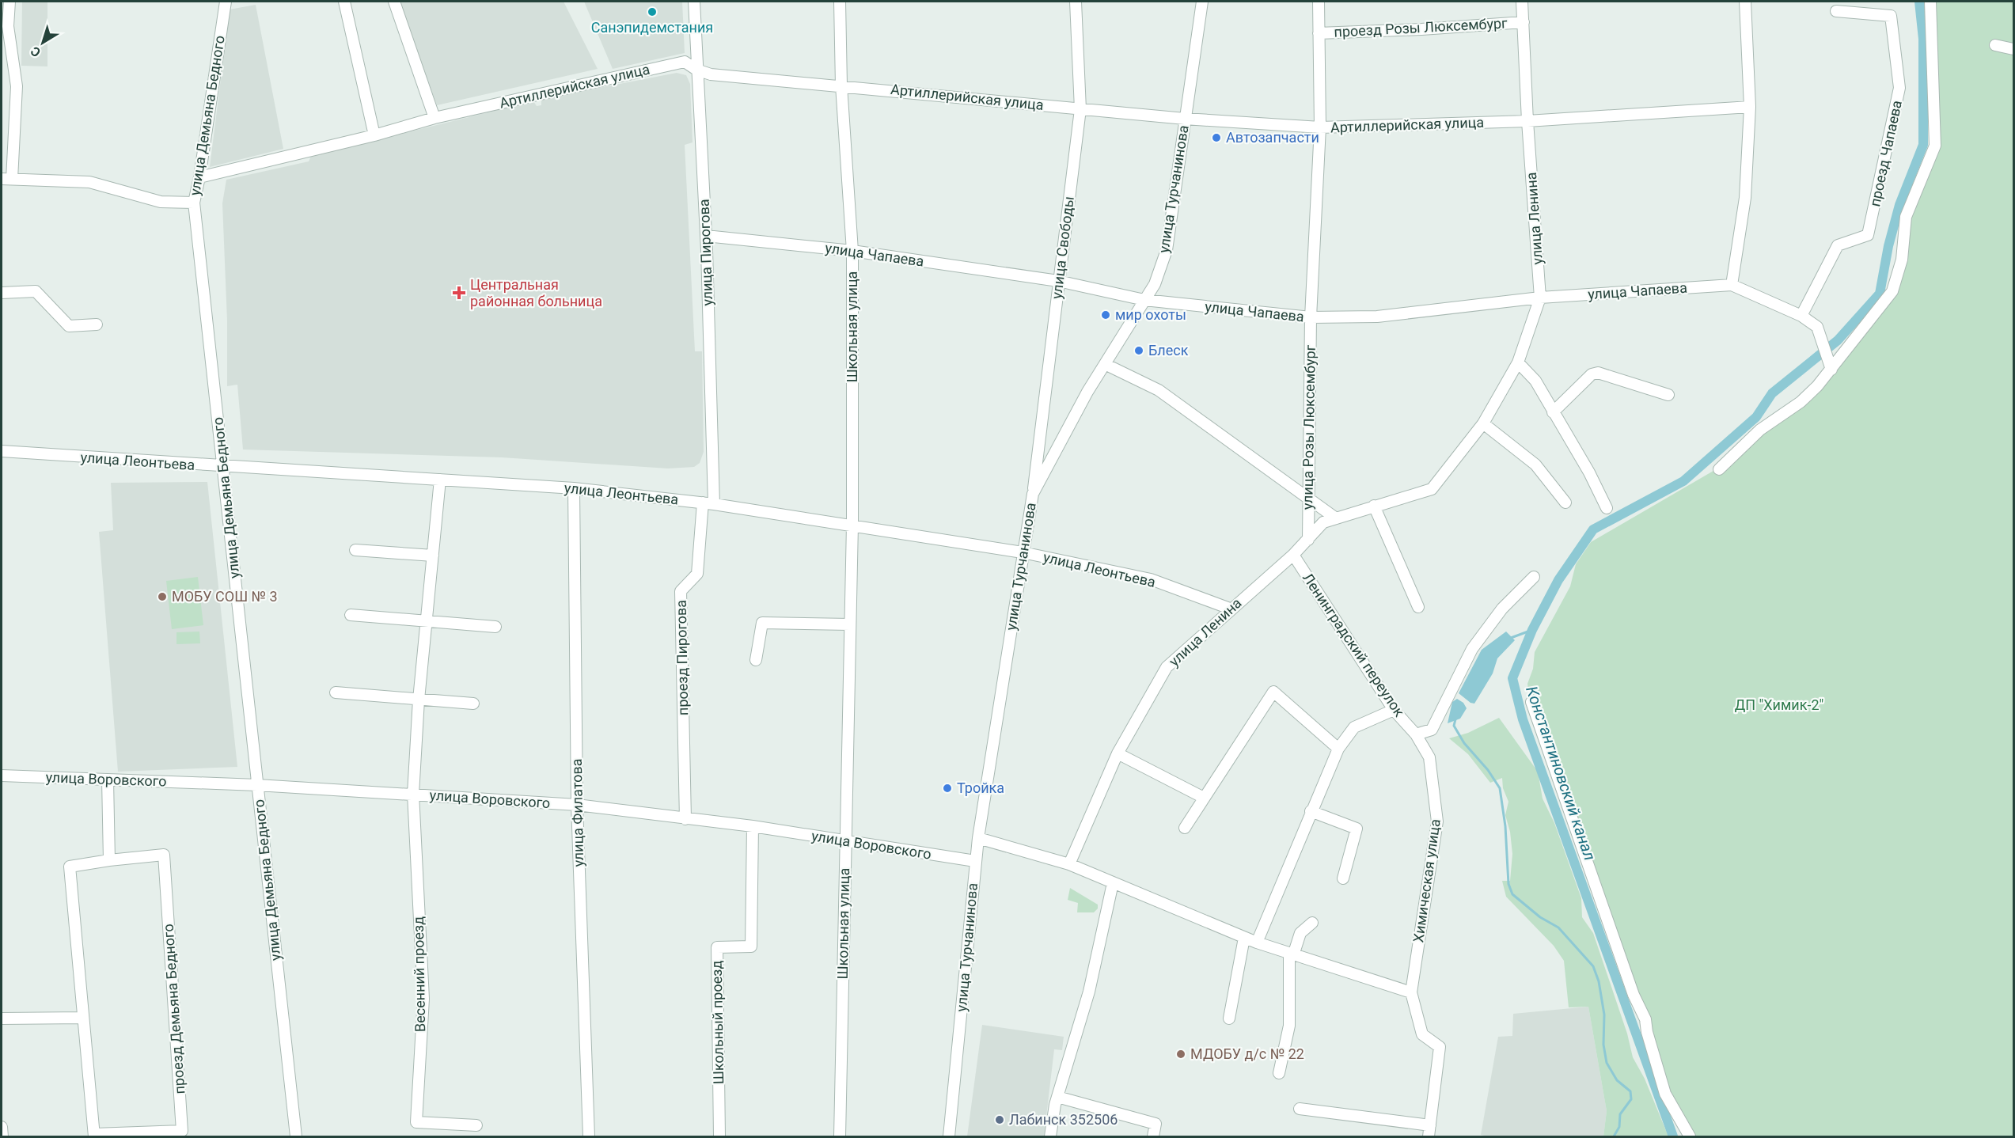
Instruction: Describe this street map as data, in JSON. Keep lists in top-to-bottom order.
{
  "streets": {
    "street": [
      "проезд Розы Люксембург",
      "Артиллерийская улица",
      "улица Демьяна Бедного",
      "проезд Чапаева",
      "улица Турчанинова",
      "улица Ленина",
      "улица Свободы",
      "улица Пирогова",
      "улица Чапаева",
      "Школьная улица",
      "улица Розы Люксембург",
      "улица Леонтьева",
      "Ленинградский переулок",
      "проезд Пирогова",
      "улица Воровского",
      "улица Филатова",
      "Химическая улица",
      "Весенний проезд",
      "проезд Демьяна Бедного",
      "Школьный проезд"
    ]
  },
  "crossings": [
    ["проезд Розы Люксембург", "улица Ленина"],
    ["проезд Розы Люксембург", "улица Розы Люксембург"],
    ["Артиллерийская улица", "улица Демьяна Бедного"],
    ["Артиллерийская улица", "улица Турчанинова"],
    ["Артиллерийская улица", "улица Ленина"],
    ["Артиллерийская улица", "улица Свободы"],
    ["Артиллерийская улица", "улица Пирогова"],
    ["Артиллерийская улица", "Школьная улица"],
    ["Артиллерийская улица", "улица Розы Люксембург"],
    ["улица Демьяна Бедного", "улица Леонтьева"],
    ["улица Демьяна Бедного", "улица Воровского"],
    ["проезд Чапаева", "улица Чапаева"],
    ["улица Турчанинова", "улица Свободы"],
    ["улица Турчанинова", "улица Чапаева"],
    ["улица Турчанинова", "улица Леонтьева"],
    ["улица Турчанинова", "улица Воровского"],
    ["улица Ленина", "улица Чапаева"],
    ["улица Ленина", "улица Розы Люксембург"],
    ["улица Ленина", "улица Леонтьева"],
    ["улица Ленина", "Ленинградский переулок"],
    ["улица Свободы", "улица Чапаева"],
    ["улица Пирогова", "улица Чапаева"],
    ["улица Пирогова", "улица Леонтьева"],
    ["улица Чапаева", "Школьная улица"],
    ["улица Чапаева", "улица Розы Люксембург"],
    ["Школьная улица", "улица Леонтьева"],
    ["Школьная улица", "улица Воровского"],
    ["улица Леонтьева", "проезд Пирогова"],
    ["улица Леонтьева", "улица Филатова"],
    ["Ленинградский переулок", "Химическая улица"],
    ["проезд Пирогова", "улица Воровского"],
    ["улица Воровского", "улица Филатова"],
    ["улица Воровского", "Весенний проезд"],
    ["улица Воровского", "Школьный проезд"]
  ],
  "water": ["Константиновский канал"],
  "parks": ["ДП \"Химик-2\""],
  "places": {
    "other": [
      "Санэпидемстания",
      "Автозапчасти",
      "мир охоты",
      "Блеск",
      "МОБУ СОШ № 3",
      "Тройка",
      "МДОБУ д/с № 22",
      "Лабинск 352506"
    ],
    "health": ["Центральная районная больница"]
  },
  "north": "bottom left"
}
